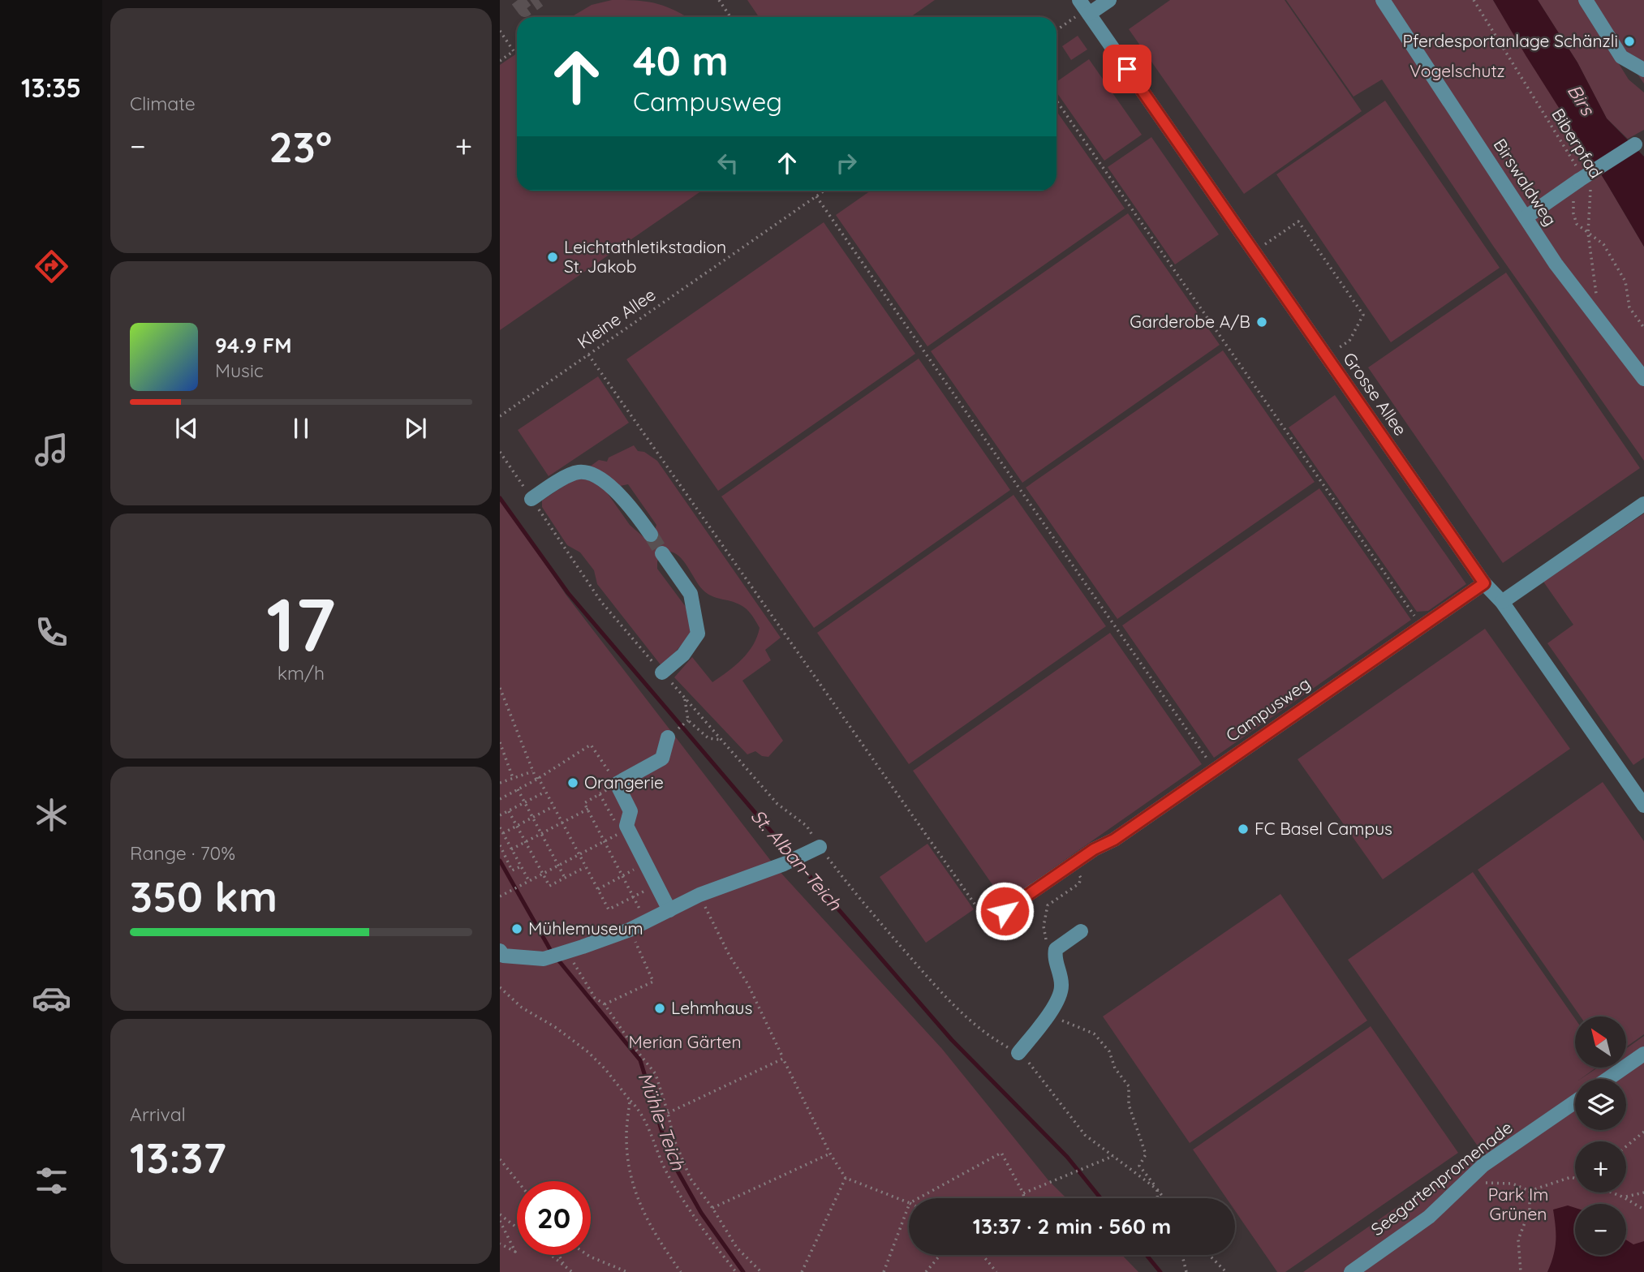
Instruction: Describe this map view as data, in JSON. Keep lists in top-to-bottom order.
{
  "streets": {
    "lane": [
      "Birswaldweg",
      "Grosse Allee",
      "Campusweg",
      "Seegartenpromenade"
    ],
    "path": ["Biberpfad", "Kleine Allee"]
  },
  "crossings": [
    ["Biberpfad", "Birswaldweg"],
    ["Grosse Allee", "Campusweg"]
  ],
  "water": ["Birs", "St. Alban-Teich", "Mühle-Teich"],
  "parks": ["Vogelschutz", "Merian Gärten", "Park Im Grünen"],
  "places": [
    "Pferdesportanlage Schänzli",
    "Leichtathletikstadion St. Jakob",
    "Garderobe A/B",
    "Orangerie",
    "FC Basel Campus",
    "Mühlemuseum",
    "Lehmhaus"
  ],
  "north": "top left",
  "page": {
    "tabs": "13:35",
    "tile": [
      "Climate",
      ["17", "km/h"],
      ["Range · 70%", "350 km"],
      ["Arrival", "13:37"]
    ],
    "turn": ["40 m", "Campusweg"],
    "heat": ["−", "23°", "+"],
    "song": ["94.9 FM", "Music"],
    "map_buttons": ["+", "−"],
    "limit": "20",
    "trip": "13:37 · 2 min · 560 m"
  }
}
